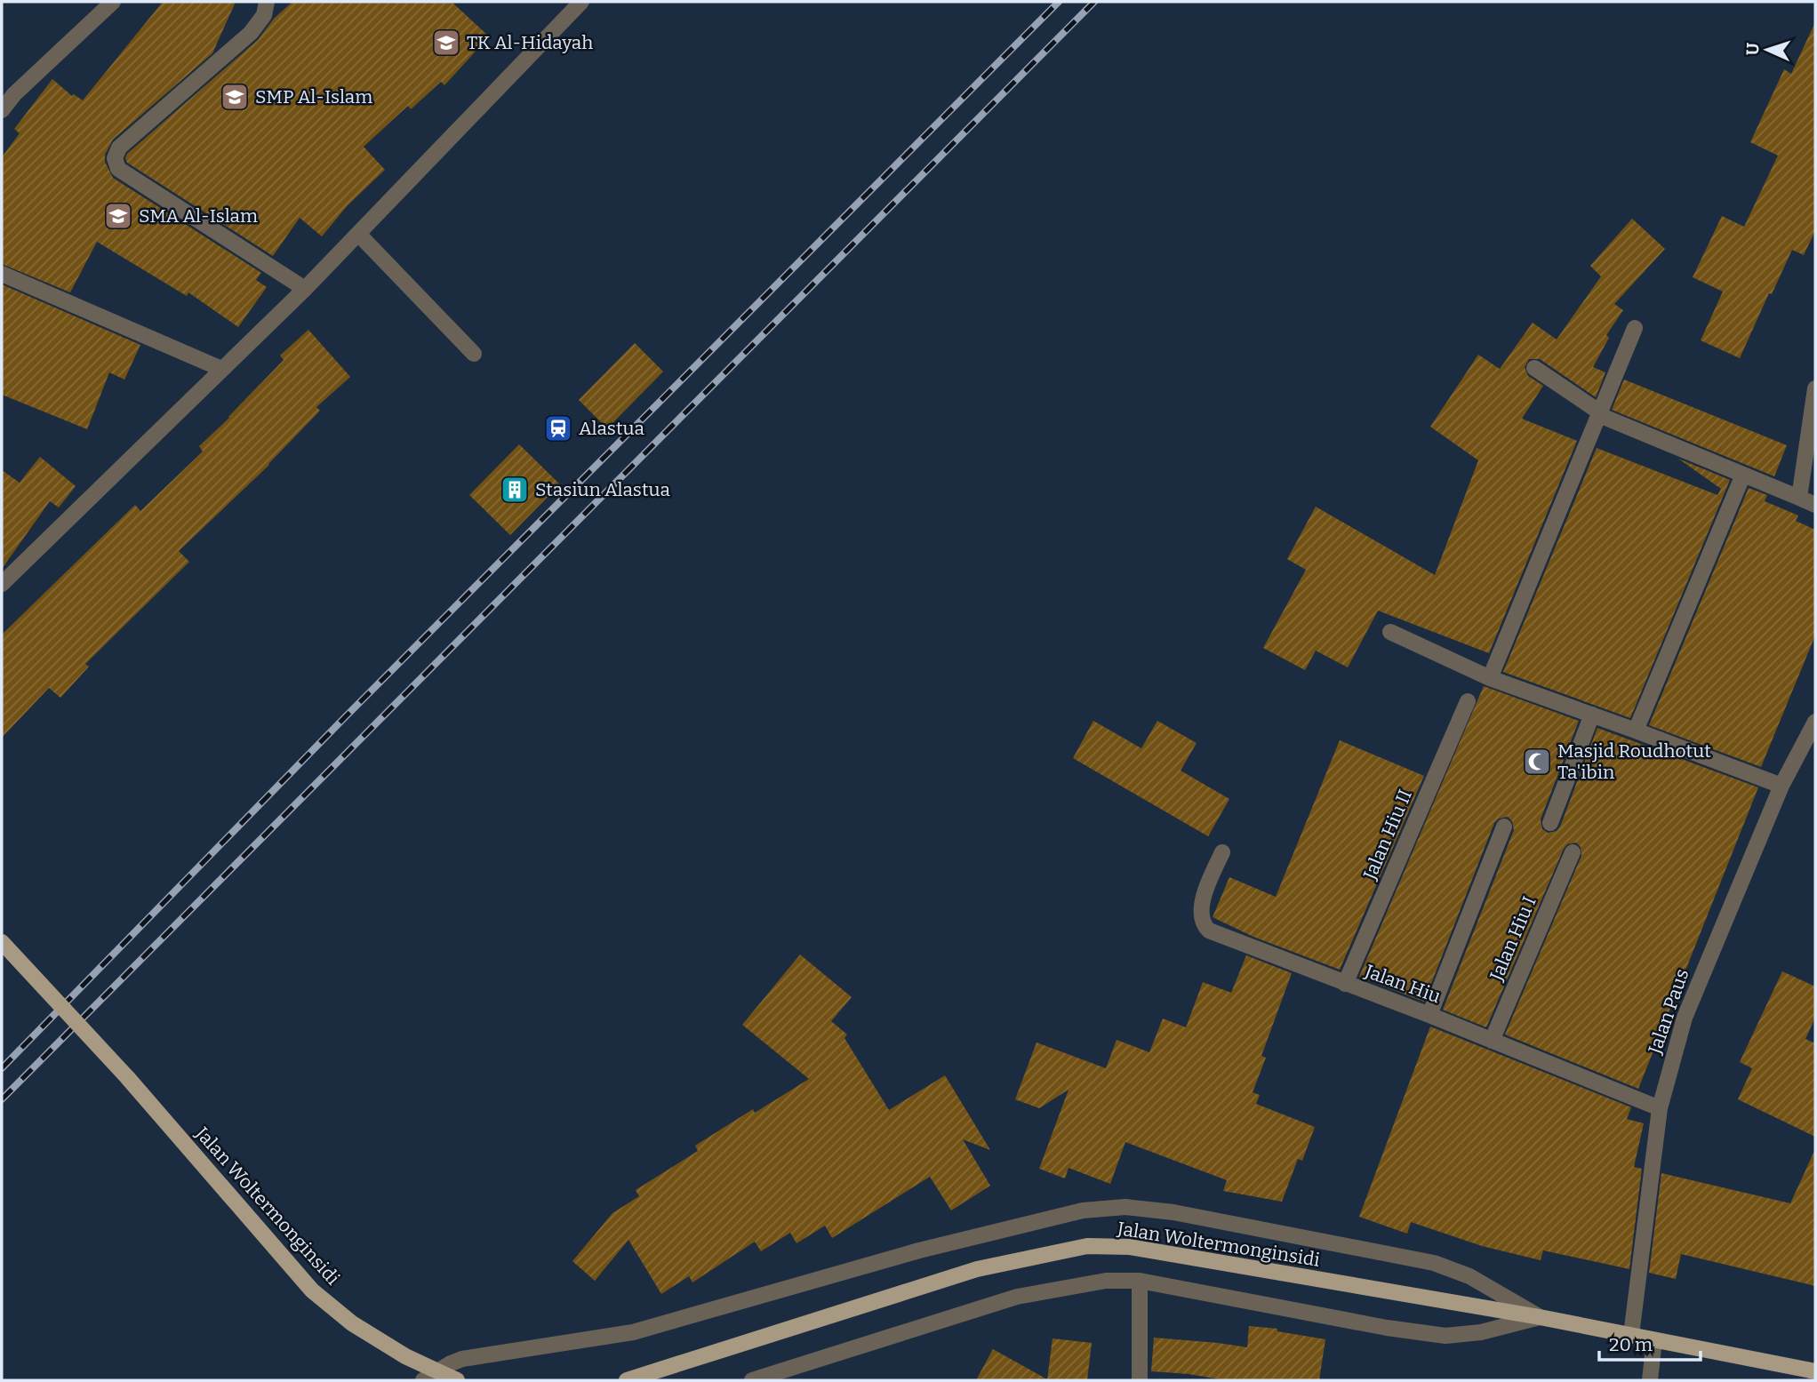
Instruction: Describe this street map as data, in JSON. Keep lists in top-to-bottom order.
{
  "streets": {
    "main road": ["Jalan Woltermonginsidi"],
    "street": [
      "Jalan Hiu II",
      "Jalan Hiu I",
      "Jalan Hiu",
      "Jalan Paus"
    ]
  },
  "crossings": [
    ["Jalan Hiu II", "Jalan Hiu"],
    ["Jalan Hiu I", "Jalan Hiu"],
    ["Jalan Hiu", "Jalan Paus"],
    ["Jalan Paus", "Jalan Woltermonginsidi"]
  ],
  "places": {
    "school or university": ["TK Al-Hidayah", "SMP Al-Islam", "SMA Al-Islam"],
    "station": ["Alastua"],
    "building": ["Stasiun Alastua"],
    "mosque": ["Masjid Roudhotut Ta'ibin"]
  },
  "scale_bar": "20 m",
  "north": "left"
}
